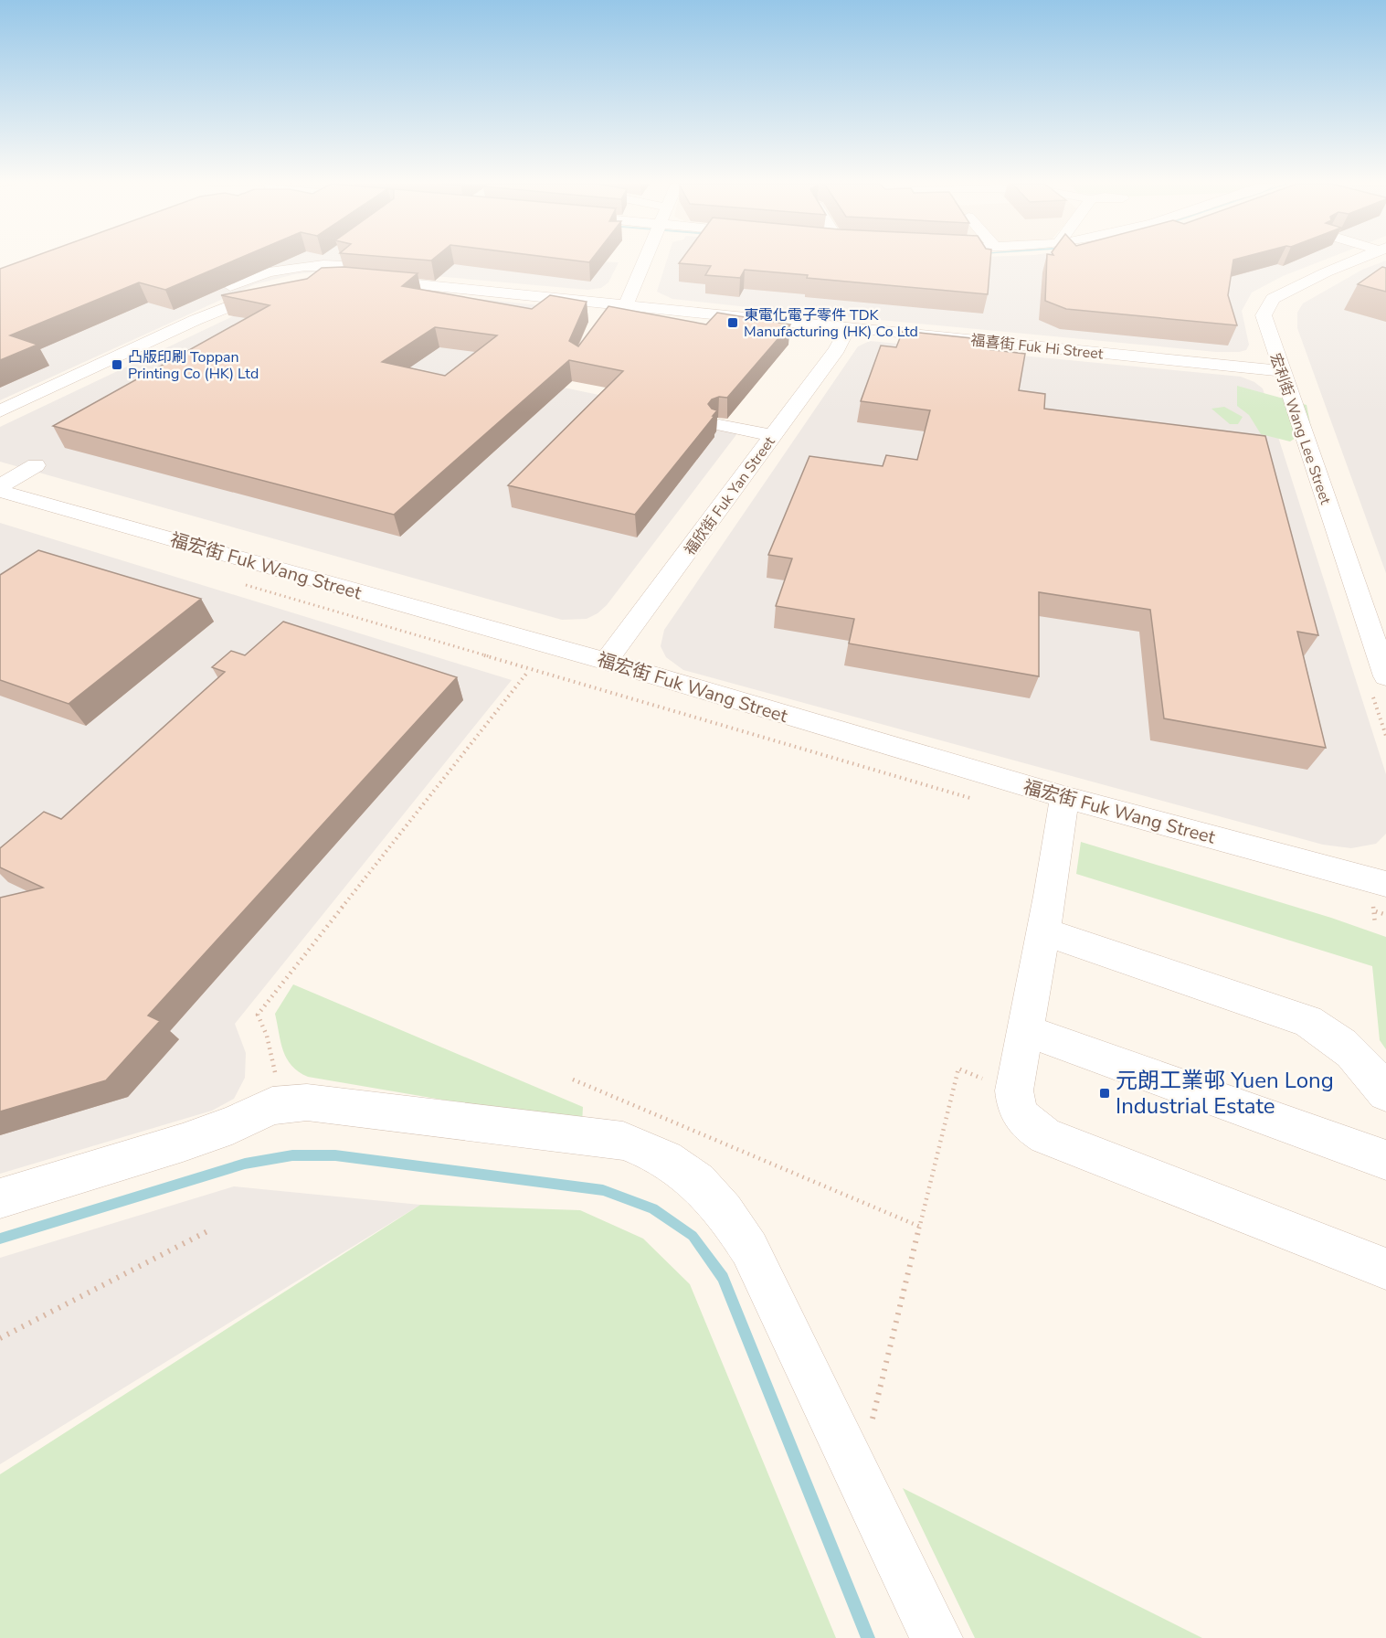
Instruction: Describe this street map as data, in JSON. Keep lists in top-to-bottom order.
{
  "streets": {
    "street": [
      "福喜街 Fuk Hi Street",
      "宏利街 Wang Lee Street",
      "福欣街 Fuk Yan Street",
      "福宏街 Fuk Wang Street"
    ]
  },
  "crossings": [
    ["福喜街 Fuk Hi Street", "宏利街 Wang Lee Street"],
    ["福喜街 Fuk Hi Street", "福欣街 Fuk Yan Street"],
    ["福欣街 Fuk Yan Street", "福宏街 Fuk Wang Street"]
  ],
  "places": {
    "transit": ["東電化電子零件 TDK Manufacturing (HK) Co Ltd", "凸版印刷 Toppan Printing Co (HK) Ltd", "元朗工業邨 Yuen Long Industrial Estate"]
  }
}
